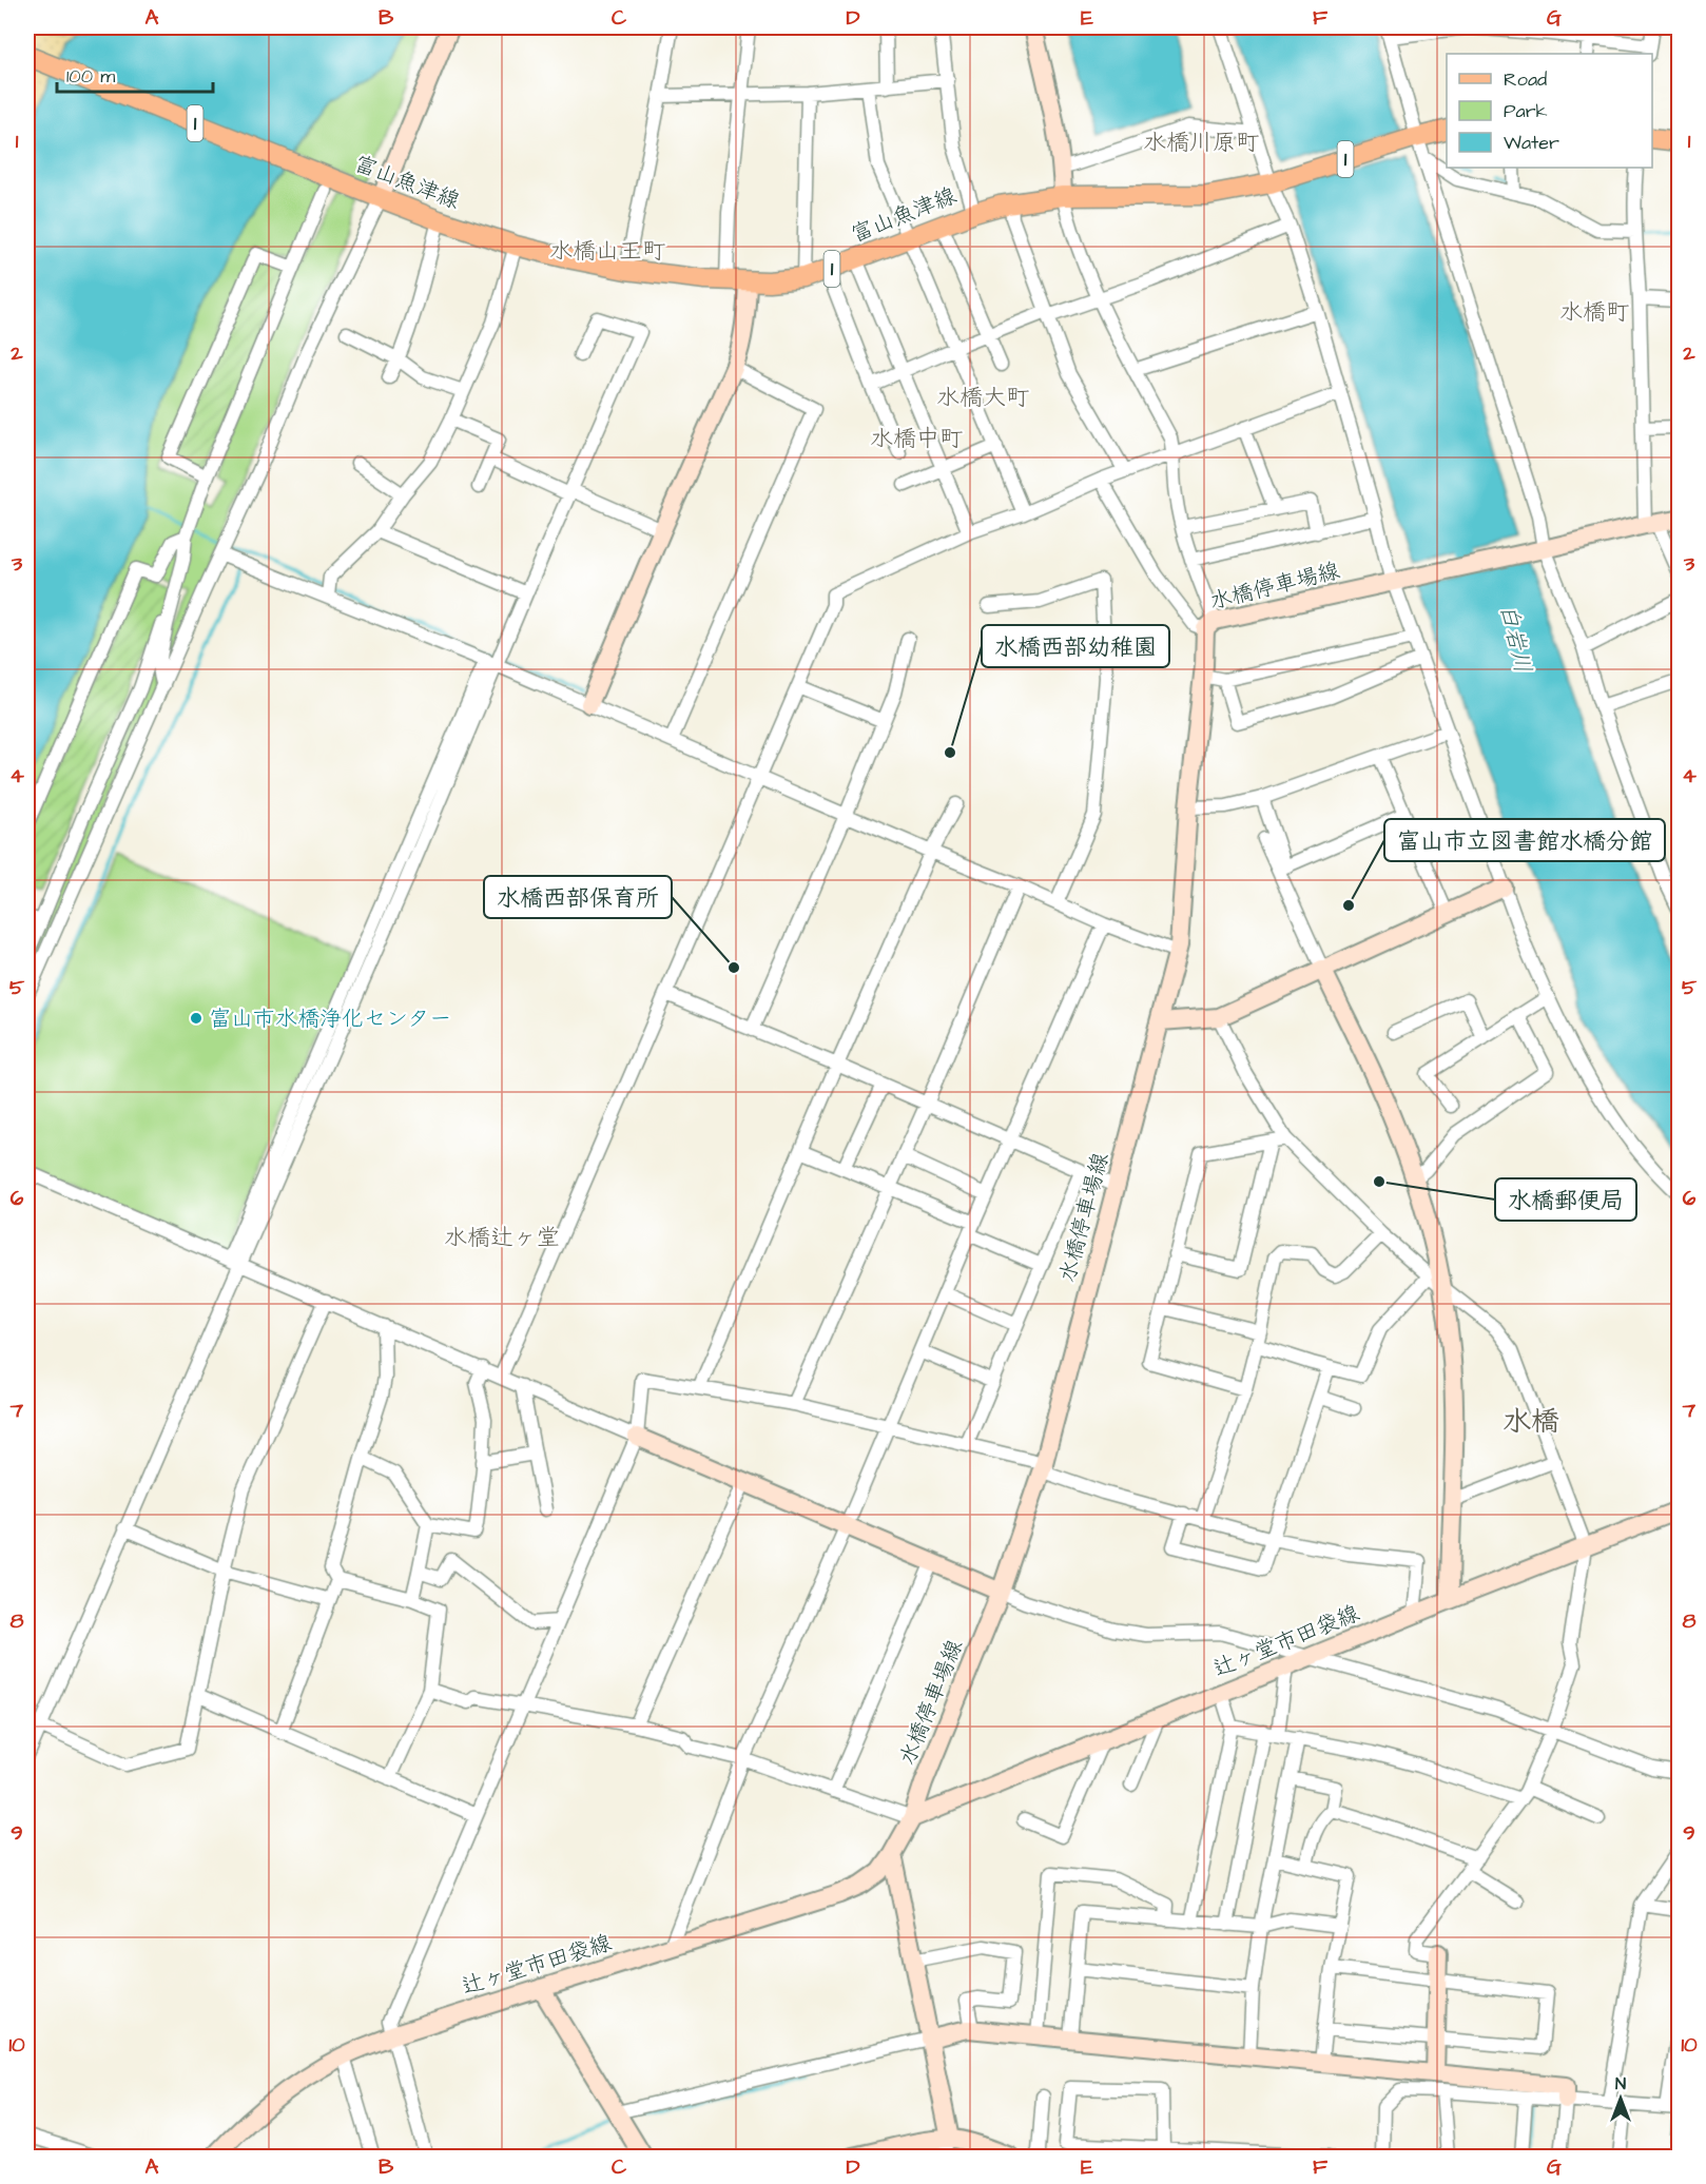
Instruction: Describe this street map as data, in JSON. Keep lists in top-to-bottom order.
{
  "streets": {
    "main road": [
      "1",
      "富山魚津線",
      "水橋停車場線",
      "辻ヶ堂市田袋線"
    ]
  },
  "crossings": [
    ["水橋停車場線", "辻ヶ堂市田袋線"]
  ],
  "districts": [
    "水橋川原町",
    "水橋山王町",
    "水橋町",
    "水橋大町",
    "水橋中町",
    "水橋辻ヶ堂",
    "水橋"
  ],
  "water": ["白岩川"],
  "places": [
    "水橋西部幼稚園",
    "富山市立図書館水橋分館",
    "水橋西部保育所",
    "富山市水橋浄化センター",
    "水橋郵便局"
  ],
  "legend": ["Road", "Park", "Water"],
  "scale_bar": "100 m",
  "north": "top",
  "grid": {
    "columns": [
      "A",
      "B",
      "C",
      "D",
      "E",
      "F",
      "G"
    ],
    "rows": [
      "1",
      "2",
      "3",
      "4",
      "5",
      "6",
      "7",
      "8",
      "9",
      "10"
    ]
  }
}
